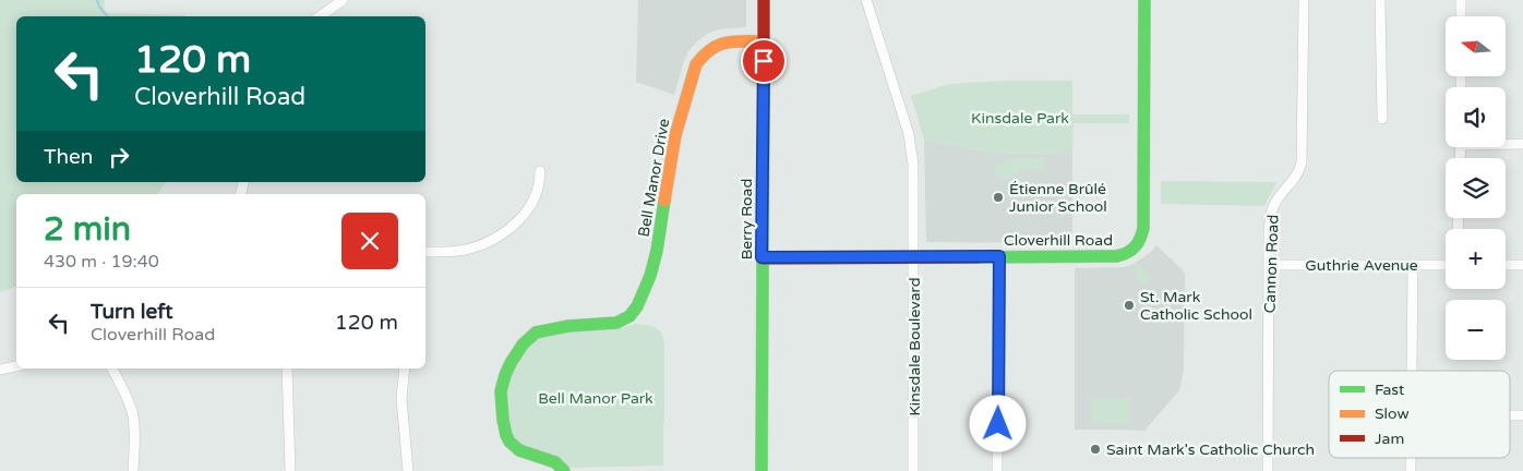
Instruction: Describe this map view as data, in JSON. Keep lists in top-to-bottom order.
{
  "streets": {
    "street": [
      "Bell Manor Drive",
      "Berry Road",
      "Cloverhill Road",
      "Cannon Road",
      "Guthrie Avenue",
      "Kinsdale Boulevard"
    ]
  },
  "crossings": [
    ["Bell Manor Drive", "Berry Road"],
    ["Berry Road", "Cloverhill Road"],
    ["Cloverhill Road", "Kinsdale Boulevard"],
    ["Cannon Road", "Guthrie Avenue"]
  ],
  "parks": ["Kinsdale Park", "Bell Manor Park"],
  "places": ["Étienne Brûlé Junior School", "St. Mark Catholic School", "Saint Mark's Catholic Church"],
  "legend": ["Fast", "Slow", "Jam"],
  "north": "left",
  "page": {
    "map_buttons": ["+", "−"],
    "turn": ["120 m", "Cloverhill Road"],
    "then": "Then",
    "heading": ["2 min", "430 m · 19:40"],
    "list": [
      {
        "name": "Turn left",
        "note": "Cloverhill Road",
        "value": "120 m"
      }
    ]
  }
}
